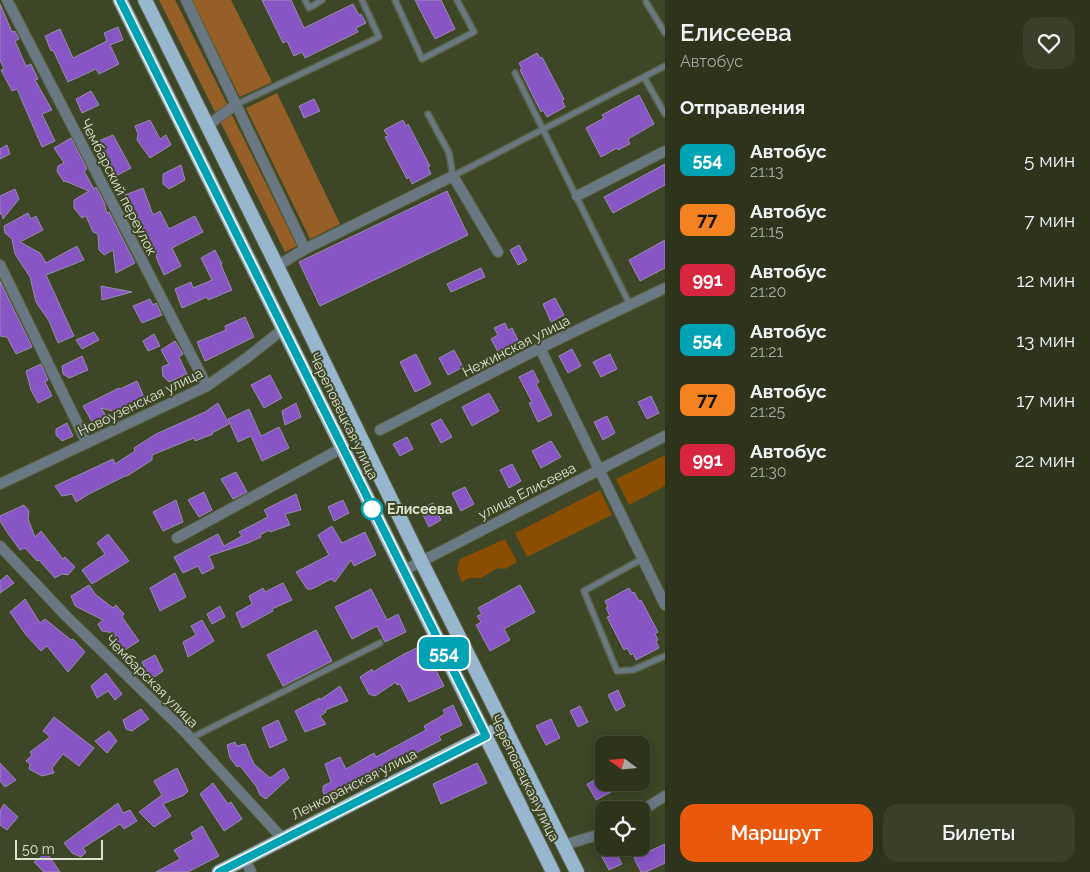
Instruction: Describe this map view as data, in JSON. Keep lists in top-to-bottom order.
{
  "streets": {
    "highway": ["Череповецкая улица", "Ленкоранская улица"],
    "street": [
      "Чембарский переулок",
      "Нежинская улица",
      "Новоузенская улица",
      "улица Елисеева",
      "Чембарская улица"
    ]
  },
  "crossings": [
    ["Чембарский переулок", "Новоузенская улица"],
    ["Новоузенская улица", "Череповецкая улица"],
    ["Череповецкая улица", "улица Елисеева"],
    ["Череповецкая улица", "Ленкоранская улица"],
    ["Чембарская улица", "Ленкоранская улица"]
  ],
  "places": ["Елисеева"],
  "lines": ["bus line 554"],
  "scale_bar": "50 m",
  "north": "left",
  "page": {
    "on_map": "554",
    "heading": [
      ["Елисеева", "Автобус"],
      "Отправления"
    ],
    "list": [
      {
        "mark": "554",
        "name": "Автобус",
        "note": "21:13",
        "value": "5 мин"
      },
      {
        "mark": "77",
        "name": "Автобус",
        "note": "21:15",
        "value": "7 мин"
      },
      {
        "mark": "991",
        "name": "Автобус",
        "note": "21:20",
        "value": "12 мин"
      },
      {
        "mark": "554",
        "name": "Автобус",
        "note": "21:21",
        "value": "13 мин"
      },
      {
        "mark": "77",
        "name": "Автобус",
        "note": "21:25",
        "value": "17 мин"
      },
      {
        "mark": "991",
        "name": "Автобус",
        "note": "21:30",
        "value": "22 мин"
      }
    ],
    "buttons": ["Маршрут", "Билеты"],
    "scale": "50 m"
  }
}
